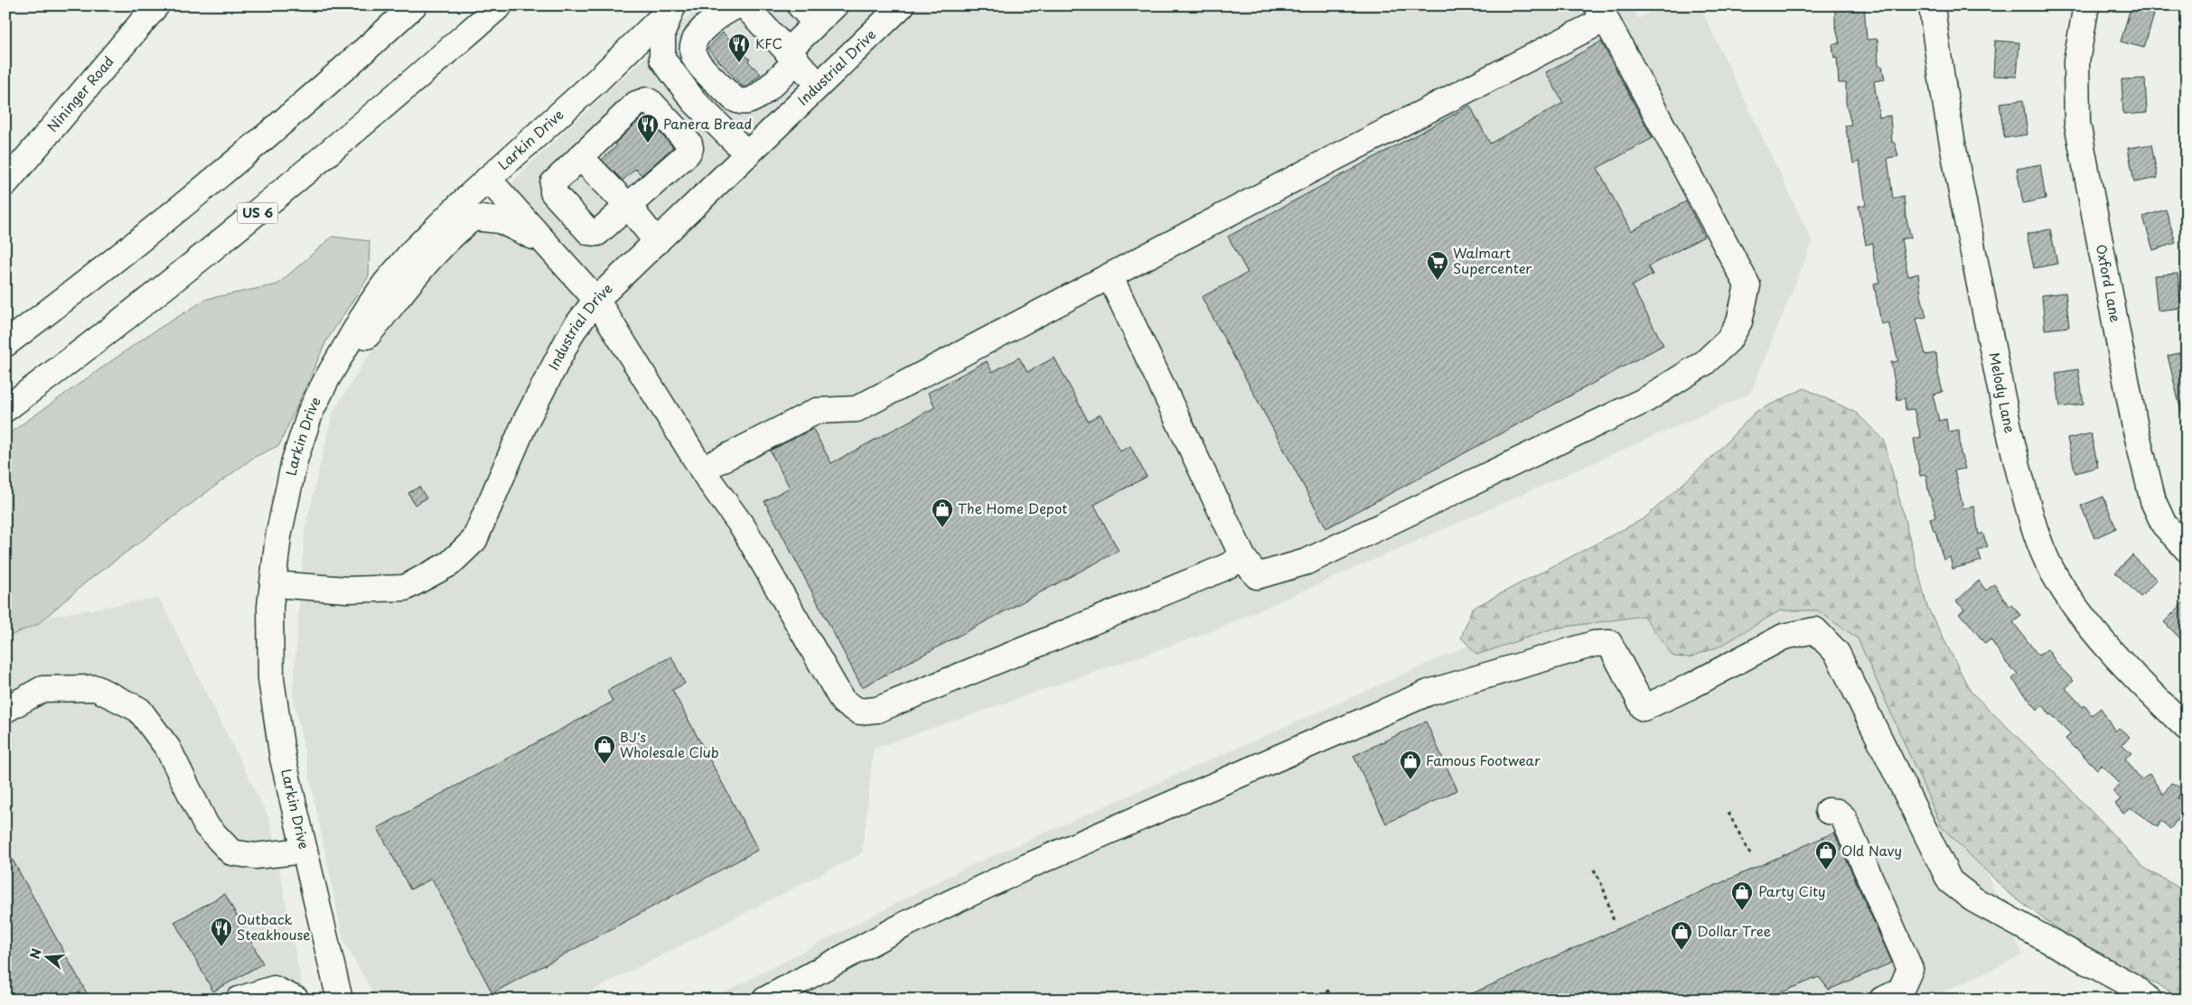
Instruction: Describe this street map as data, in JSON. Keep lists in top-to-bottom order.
{
  "streets": {
    "main road": [
      "Industrial Drive",
      "Nininger Road",
      "Larkin Drive",
      "US 6",
      "Oxford Lane",
      "Melody Lane"
    ]
  },
  "crossings": [
    ["Industrial Drive", "Larkin Drive"]
  ],
  "places": {
    "restaurant": ["KFC", "Panera Bread", "Outback Steakhouse"],
    "supermarket": ["Walmart Supercenter"],
    "shop": [
      "The Home Depot",
      "BJ's Wholesale Club",
      "Famous Footwear",
      "Old Navy",
      "Party City",
      "Dollar Tree"
    ]
  },
  "north": "left"
}
